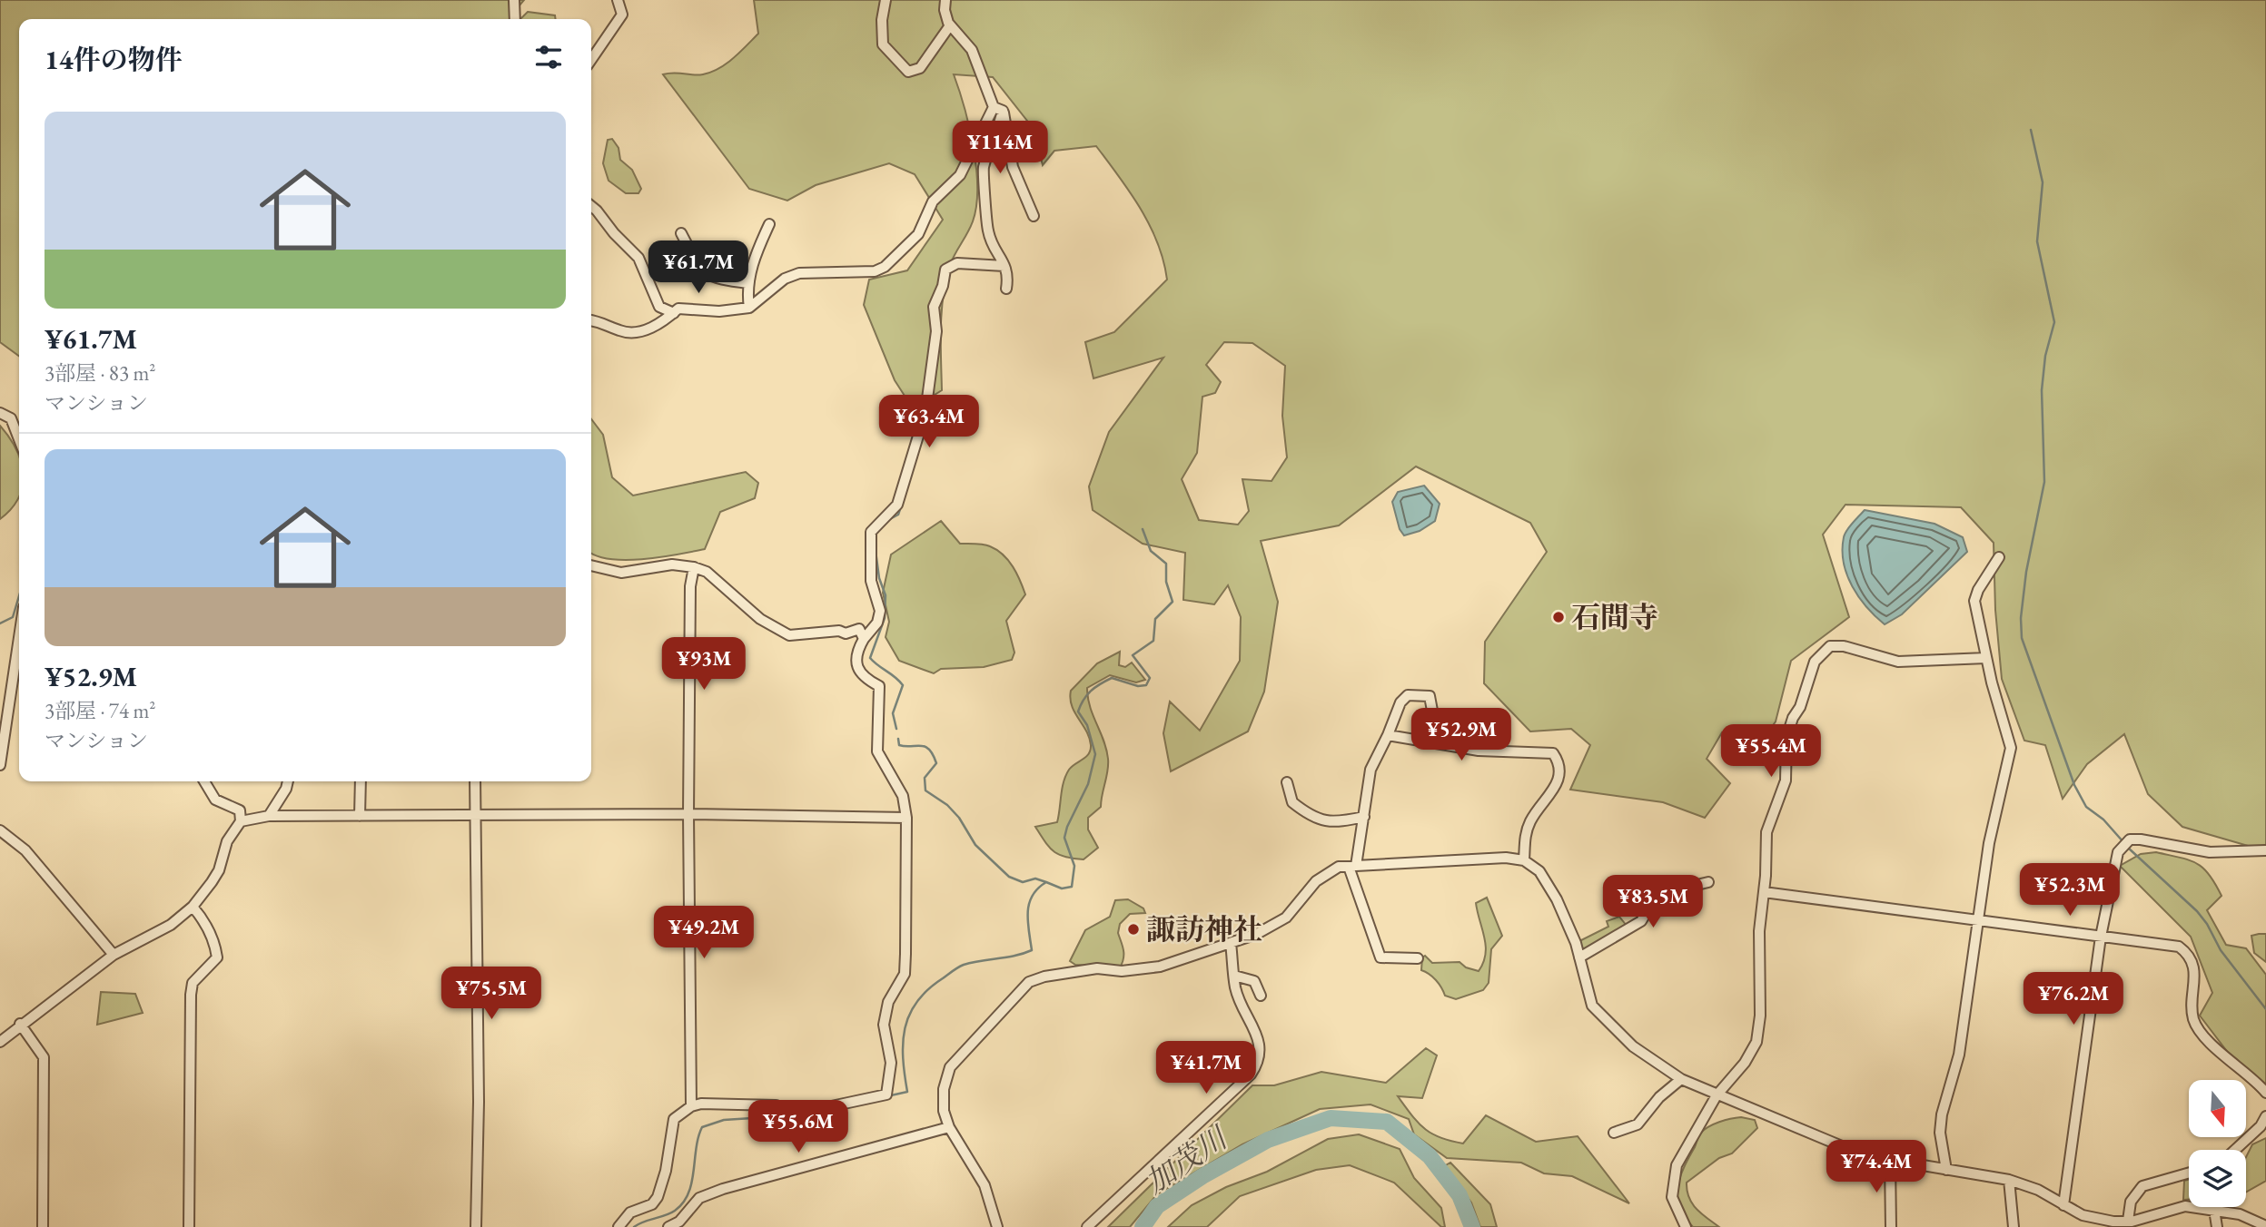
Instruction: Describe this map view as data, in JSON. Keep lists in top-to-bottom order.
{
  "water": ["加茂川"],
  "places": ["石間寺", "諏訪神社"],
  "north": "bottom",
  "page": {
    "heading": "14件の物件",
    "list": [
      {
        "name": "¥61.7M",
        "note": "3部屋 · 83 m² · マンション"
      },
      {
        "name": "¥52.9M",
        "note": "3部屋 · 74 m² · マンション"
      }
    ],
    "price": [
      "¥114M",
      "¥61.7M",
      "¥63.4M",
      "¥93M",
      "¥52.9M",
      "¥55.4M",
      "¥52.3M",
      "¥83.5M",
      "¥49.2M",
      "¥75.5M",
      "¥76.2M",
      "¥41.7M",
      "¥55.6M",
      "¥74.4M"
    ]
  }
}
